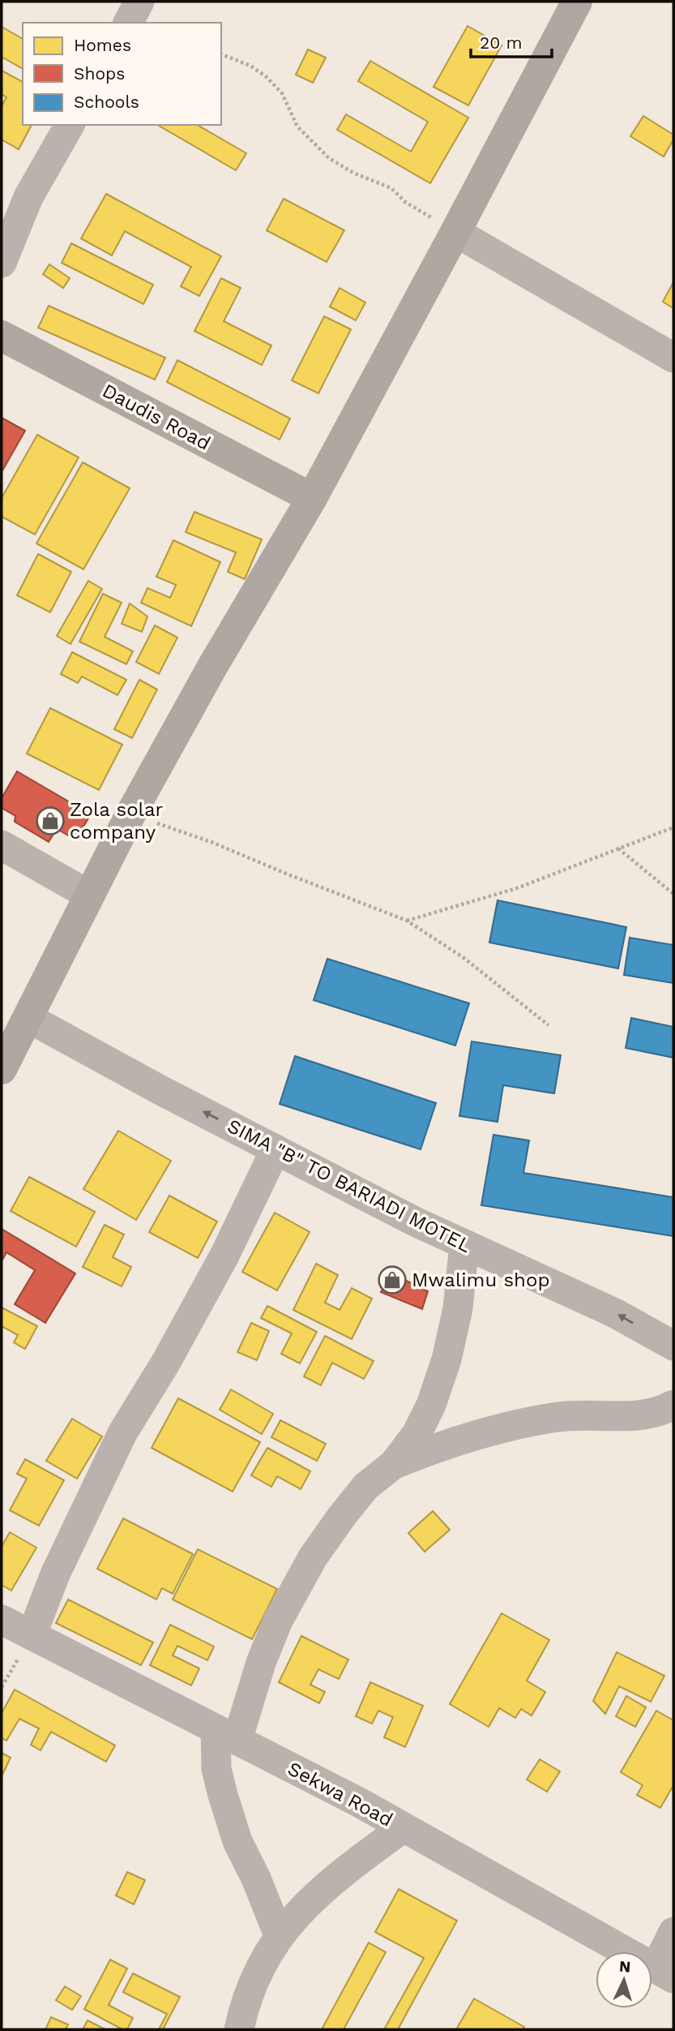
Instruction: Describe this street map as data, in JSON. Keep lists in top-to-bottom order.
{
  "streets": {
    "street": ["Daudis Road", "SIMA \"B\" TO BARIADI MOTEL", "Sekwa Road"]
  },
  "one_way": ["SIMA \"B\" TO BARIADI MOTEL"],
  "places": {
    "shop": ["Zola solar company", "Mwalimu shop"]
  },
  "legend": ["Homes", "Shops", "Schools"],
  "scale_bar": "20 m",
  "north": "top"
}
